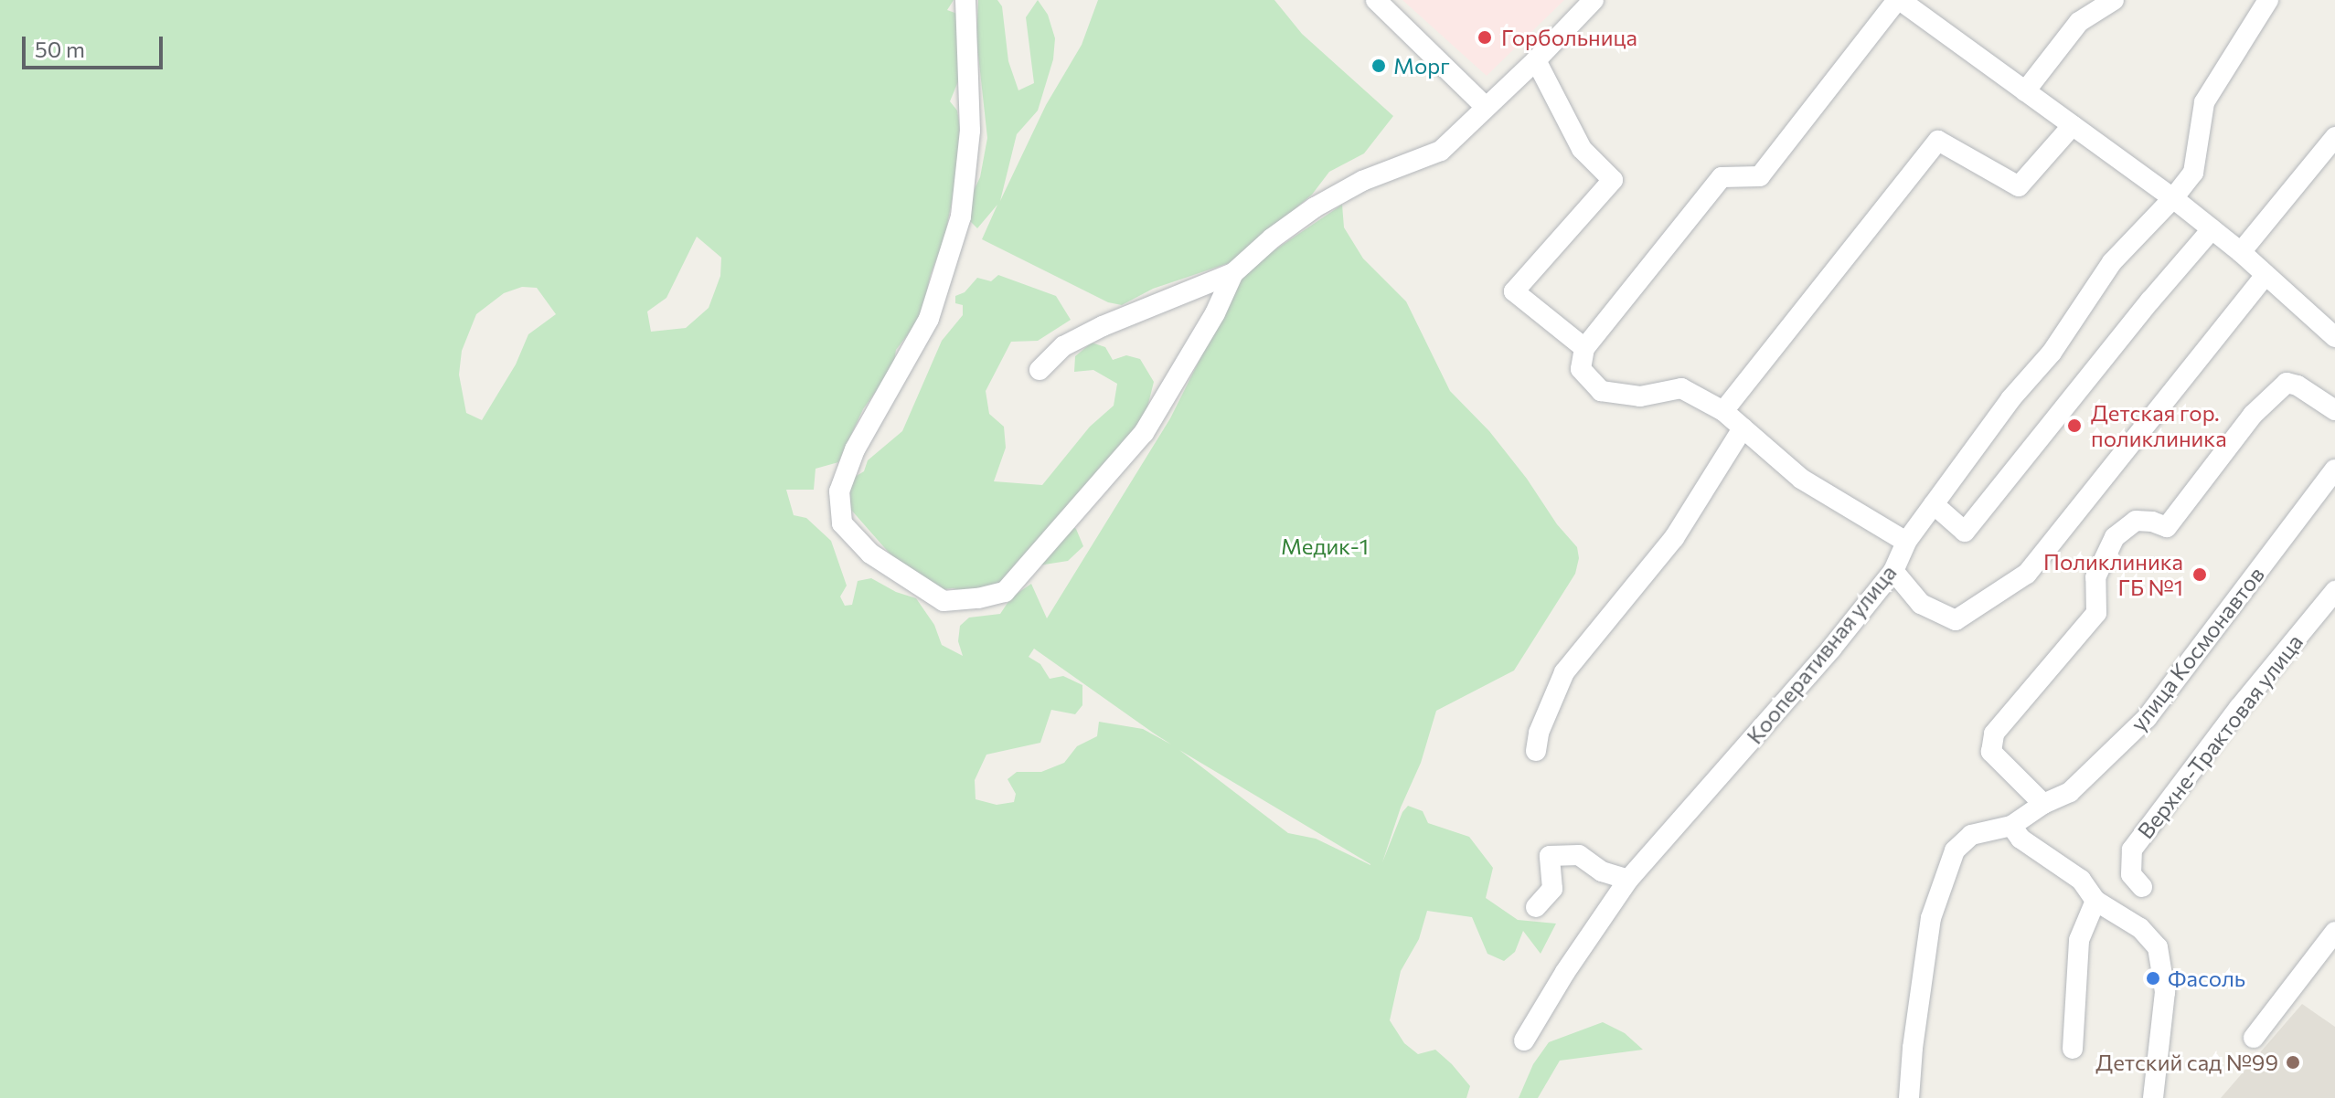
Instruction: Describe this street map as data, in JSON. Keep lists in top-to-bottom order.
{
  "streets": {
    "street": ["улица Космонавтов", "Кооперативная улица", "Верхне-Трактовая улица"]
  },
  "parks": ["Медик-1"],
  "places": [
    "Горбольница",
    "Морг",
    "Детская гор. поликлиника",
    "Поликлиника ГБ №1",
    "Фасоль",
    "Детский сад №99"
  ],
  "scale_bar": "50 m"
}
